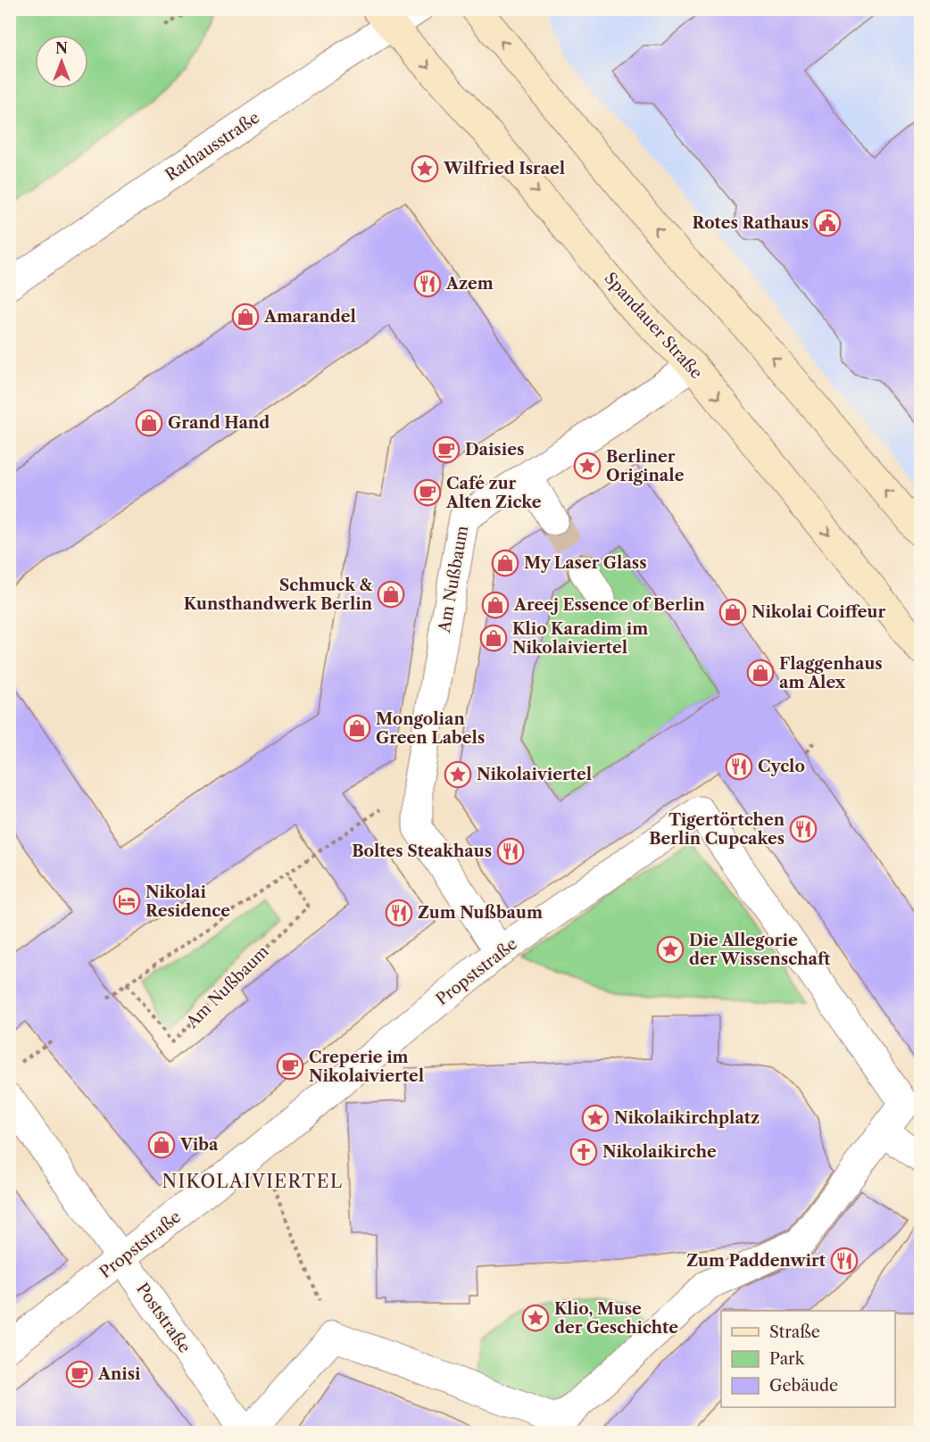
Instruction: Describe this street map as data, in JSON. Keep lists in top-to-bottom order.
{
  "streets": {
    "main road": ["Spandauer Straße"],
    "street": [
      "Rathausstraße",
      "Am Nußbaum",
      "Propststraße",
      "Poststraße"
    ]
  },
  "crossings": [
    ["Rathausstraße", "Spandauer Straße"],
    ["Spandauer Straße", "Am Nußbaum"],
    ["Am Nußbaum", "Propststraße"],
    ["Propststraße", "Poststraße"]
  ],
  "districts": ["NIKOLAIVIERTEL"],
  "places": {
    "place": [
      "Wilfried Israel",
      "Berliner Originale",
      "Nikolaiviertel",
      "Die Allegorie der Wissenschaft",
      "Nikolaikirchplatz",
      "Klio, Muse der Geschichte"
    ],
    "public building": ["Rotes Rathaus"],
    "restaurant": [
      "Azem",
      "Cyclo",
      "Tigertörtchen Berlin Cupcakes",
      "Boltes Steakhaus",
      "Zum Nußbaum",
      "Zum Paddenwirt"
    ],
    "shop": [
      "Amarandel",
      "Grand Hand",
      "My Laser Glass",
      "Schmuck & Kunsthandwerk Berlin",
      "Areej Essence of Berlin",
      "Nikolai Coiffeur",
      "Klio Karadim im Nikolaiviertel",
      "Flaggenhaus am Alex",
      "Mongolian Green Labels",
      "Viba"
    ],
    "cafe": [
      "Daisies",
      "Café zur Alten Zicke",
      "Creperie im Nikolaiviertel",
      "Anisi"
    ],
    "hotel": ["Nikolai Residence"],
    "church": ["Nikolaikirche"]
  },
  "legend": ["Straße", "Park", "Gebäude"],
  "north": "top"
}
